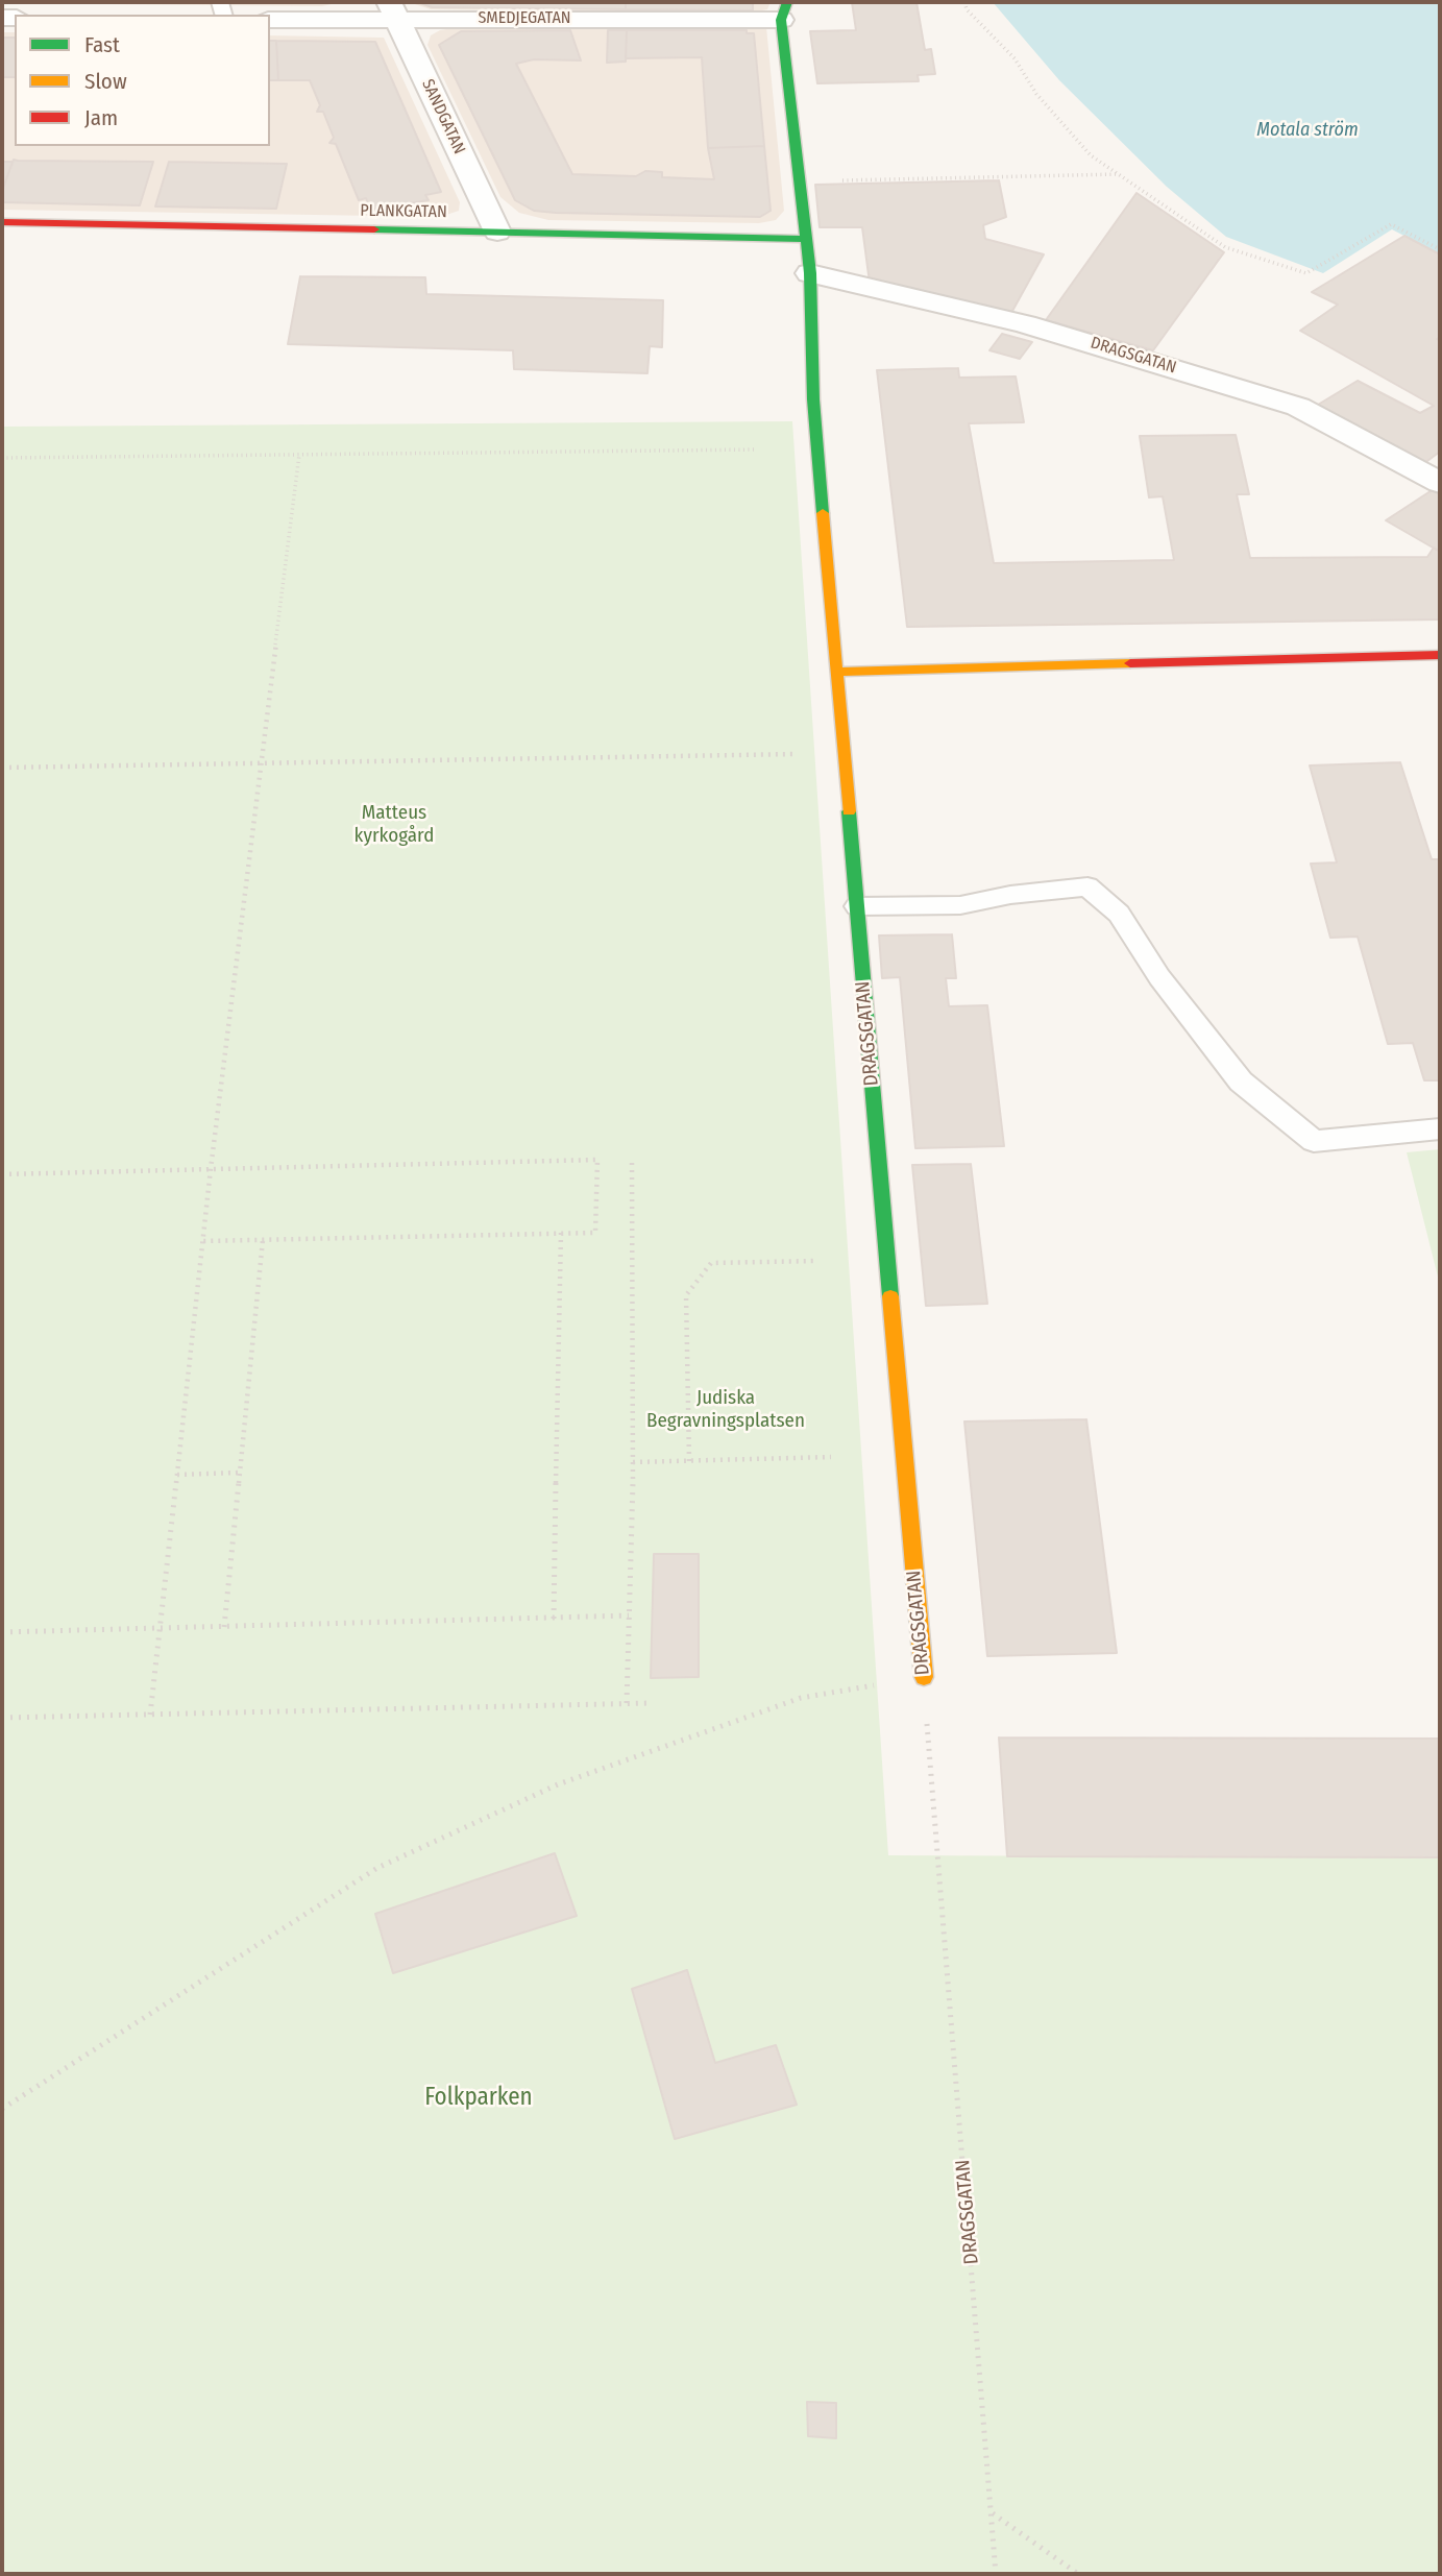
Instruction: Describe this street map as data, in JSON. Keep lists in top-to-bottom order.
{
  "streets": {
    "street": [
      "SMEDJEGATAN",
      "SANDGATAN",
      "PLANKGATAN",
      "DRAGSGATAN"
    ]
  },
  "crossings": [
    ["SMEDJEGATAN", "SANDGATAN"],
    ["SMEDJEGATAN", "DRAGSGATAN"],
    ["SANDGATAN", "PLANKGATAN"],
    ["PLANKGATAN", "DRAGSGATAN"]
  ],
  "water": ["Motala ström"],
  "parks": ["Matteus kyrkogård", "Judiska Begravningsplatsen", "Folkparken"],
  "legend": ["Fast", "Slow", "Jam"]
}
